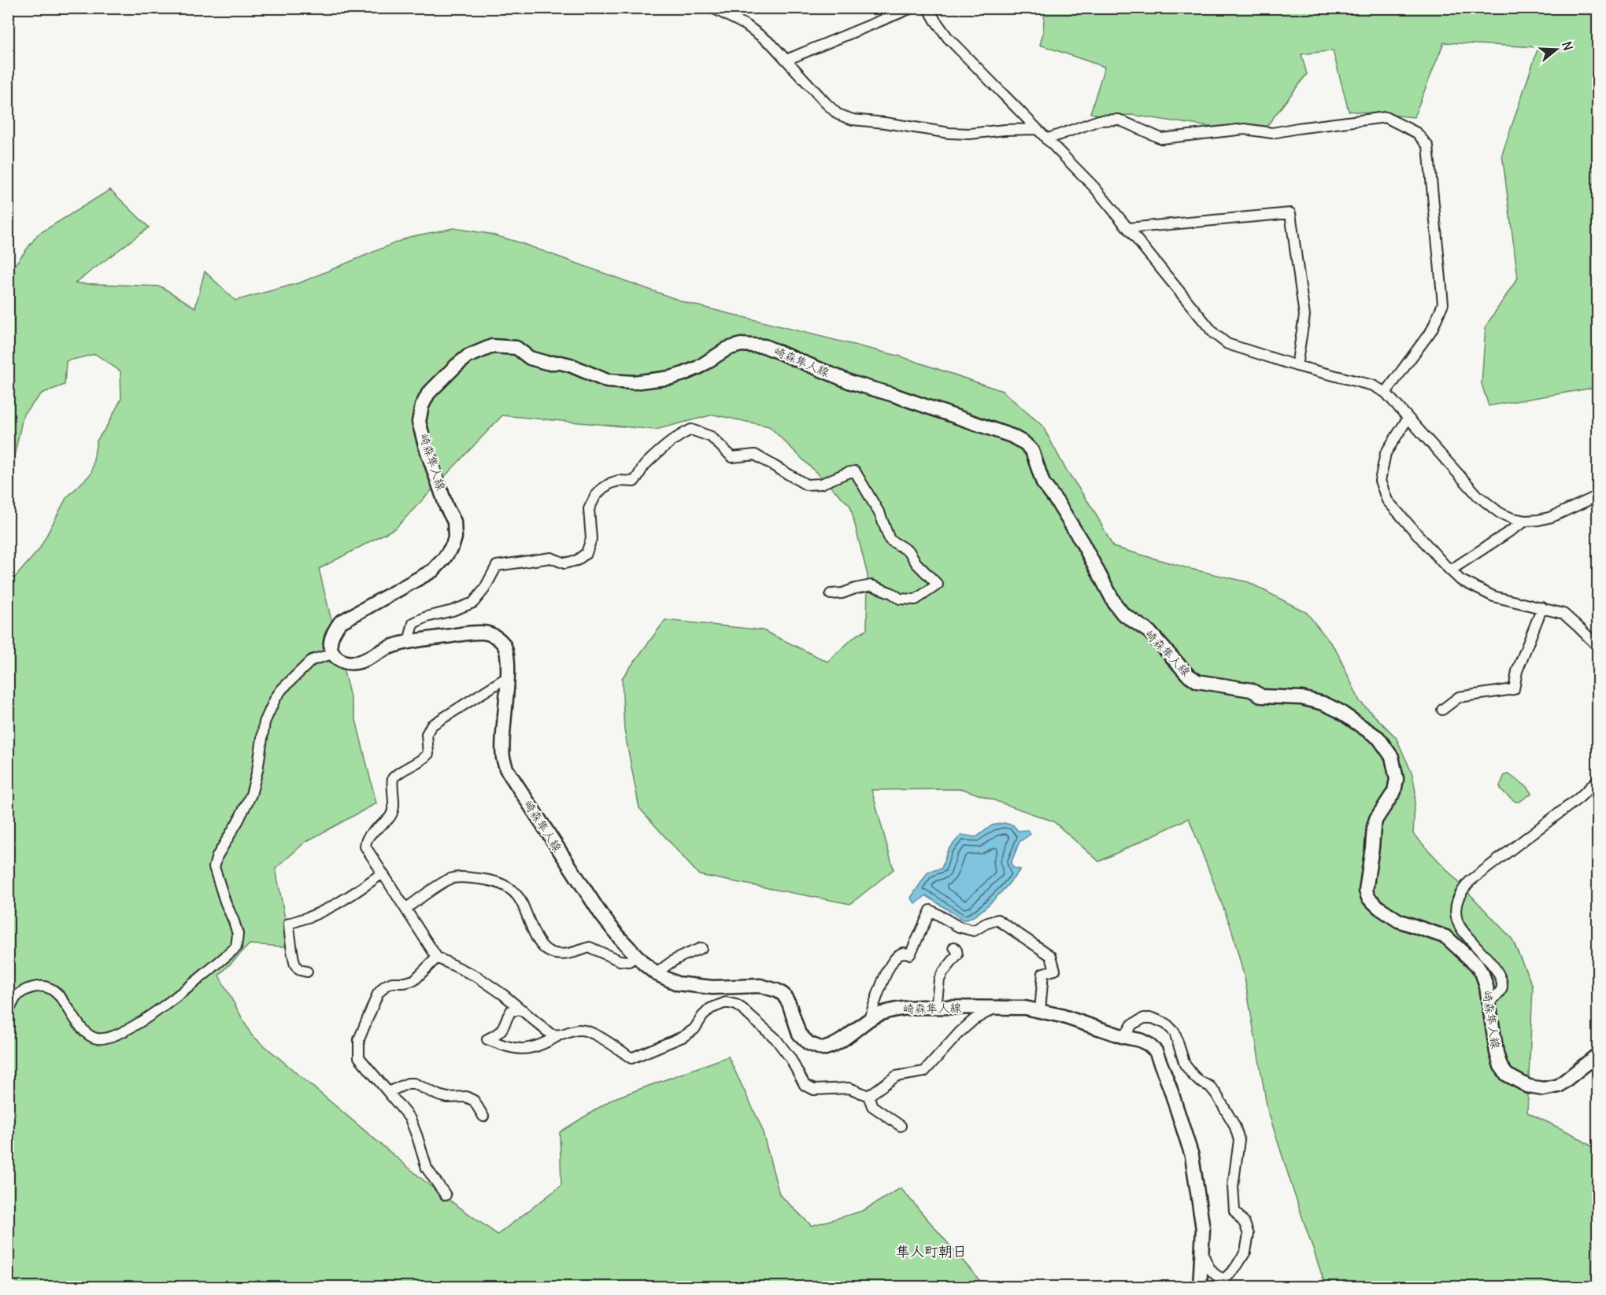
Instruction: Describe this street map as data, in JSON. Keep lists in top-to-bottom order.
{
  "streets": {
    "main road": ["崎森隼人線"]
  },
  "districts": ["隼人町朝日"],
  "north": "right"
}
